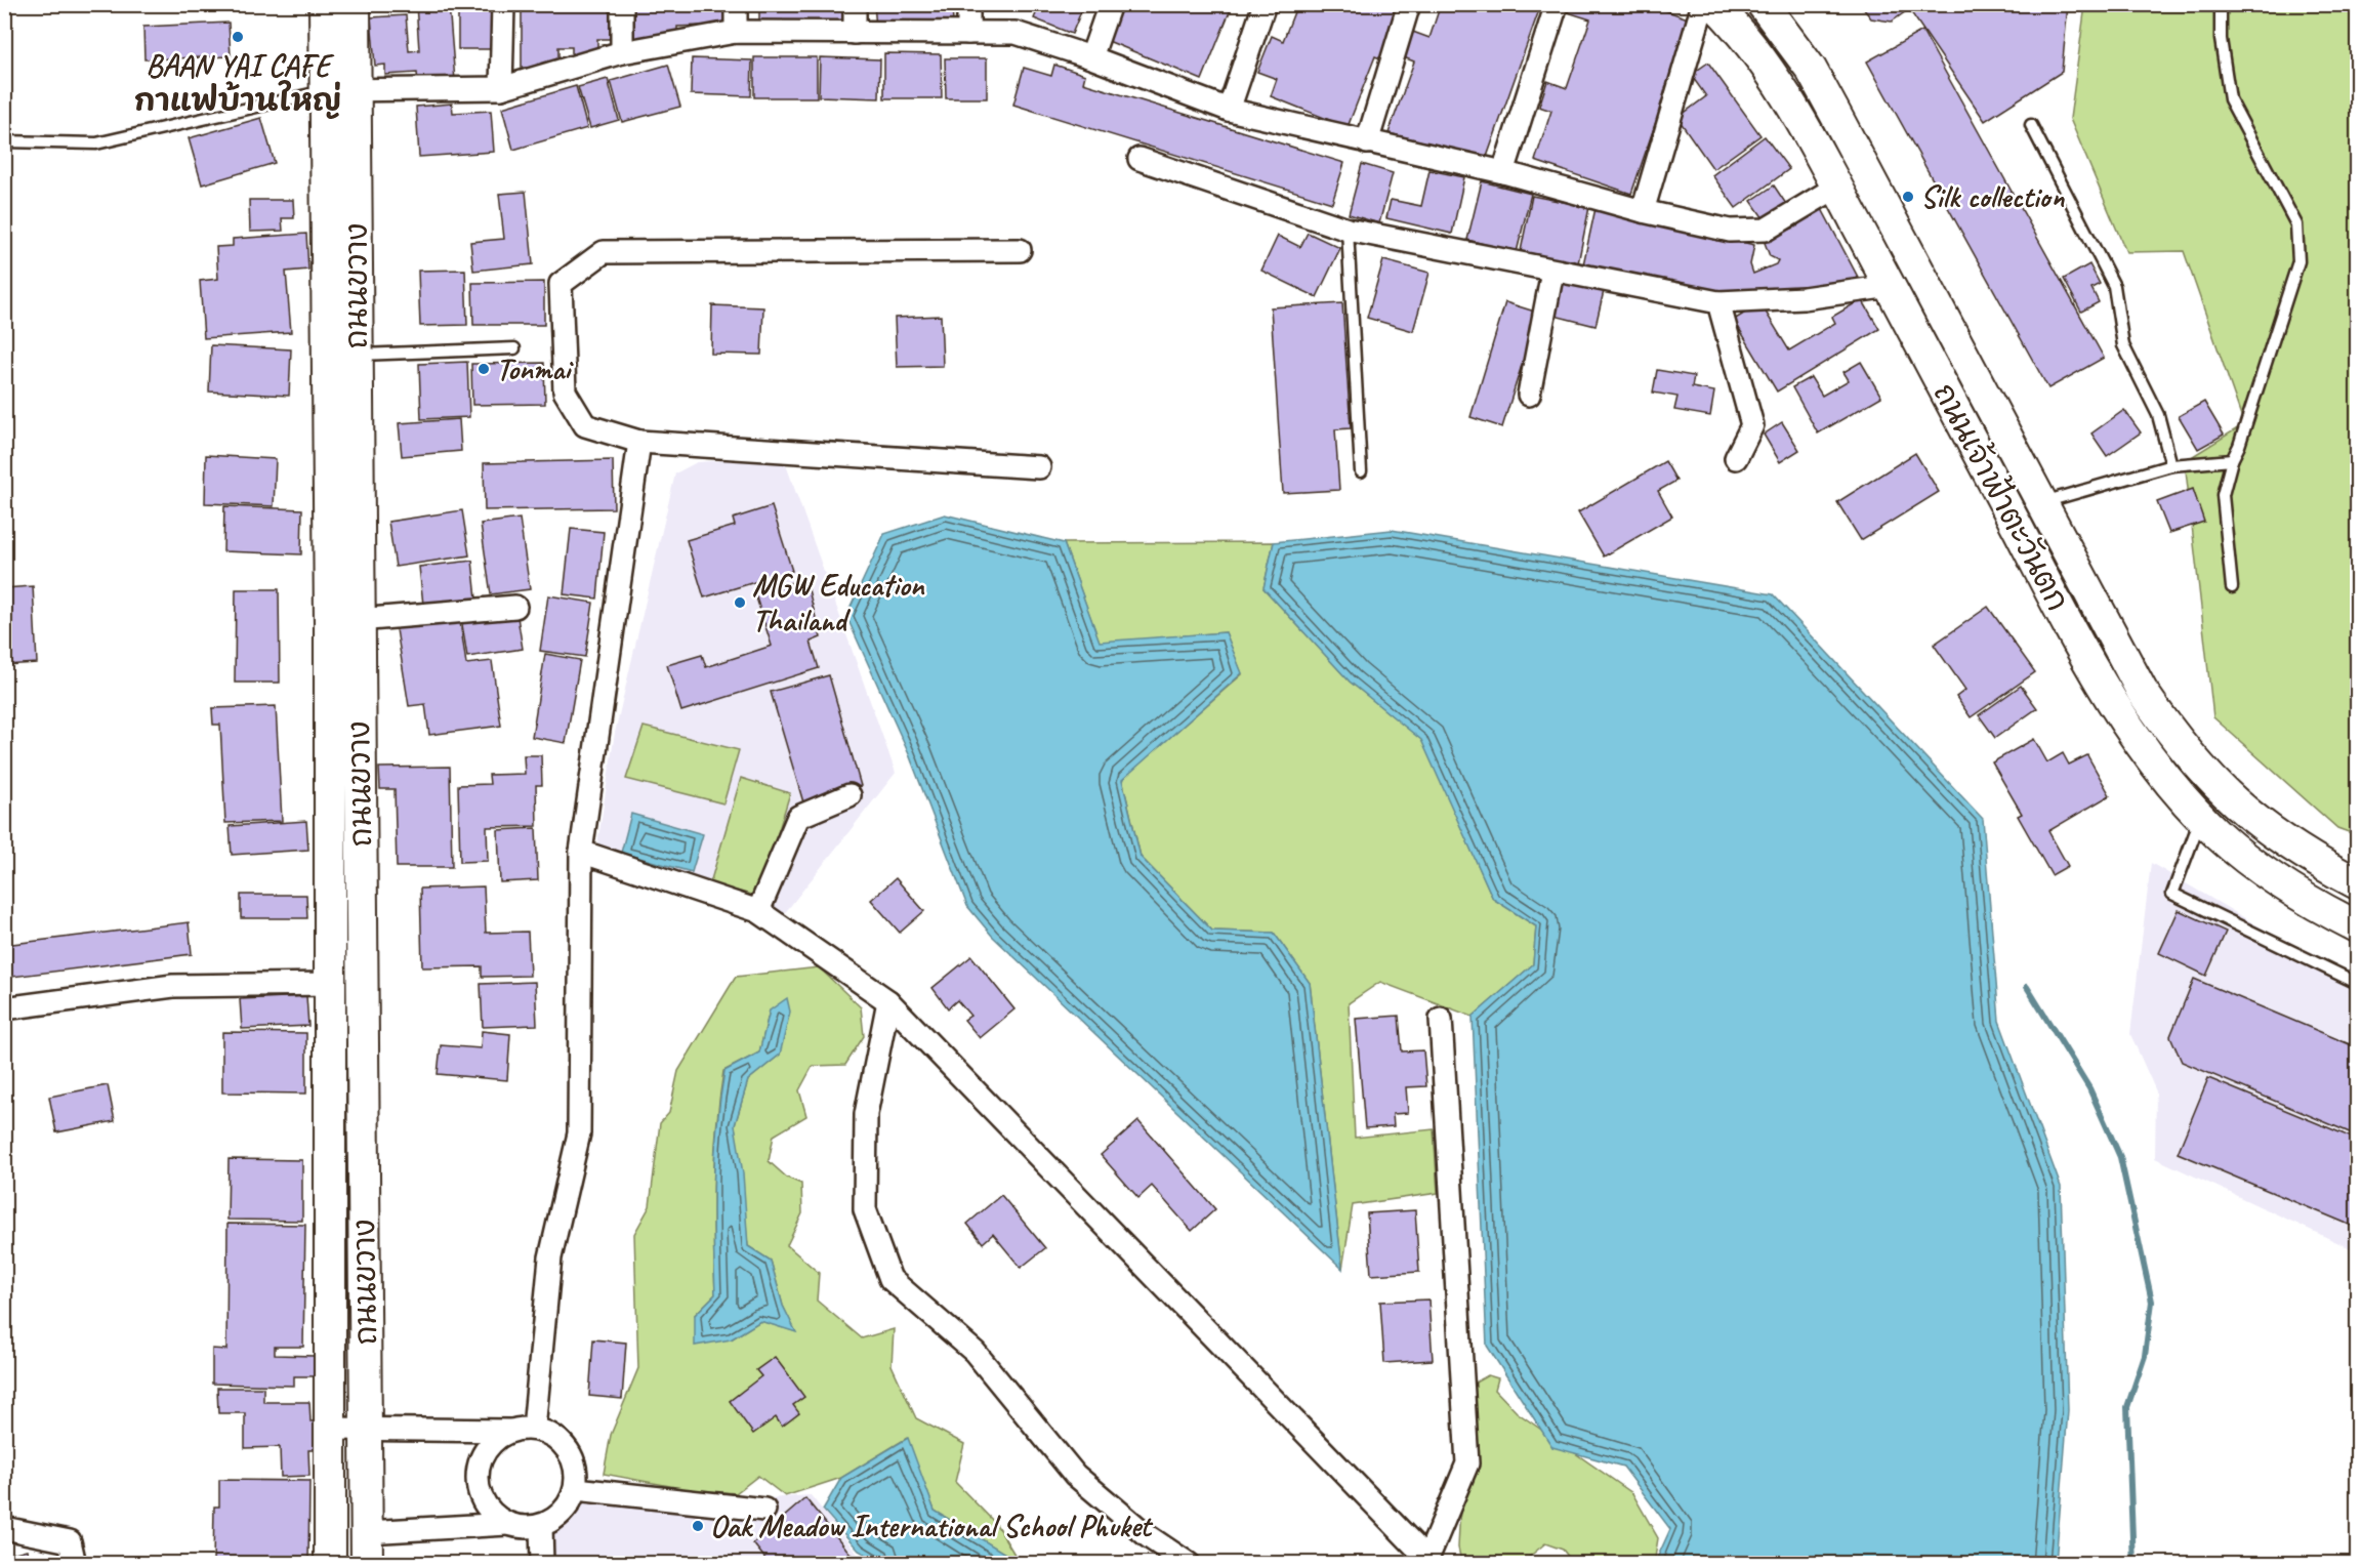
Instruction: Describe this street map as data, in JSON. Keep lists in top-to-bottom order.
{
  "streets": {
    "main road": ["ถนนขวาง", "ถนนเจ้าฟ้าตะวันตก"]
  },
  "places": [
    "BAAN YAI CAFE กาแฟบ้านใหญ่",
    "Silk collection",
    "Tonmai",
    "MGW Education Thailand",
    "Oak Meadow International School Phuket"
  ]
}
